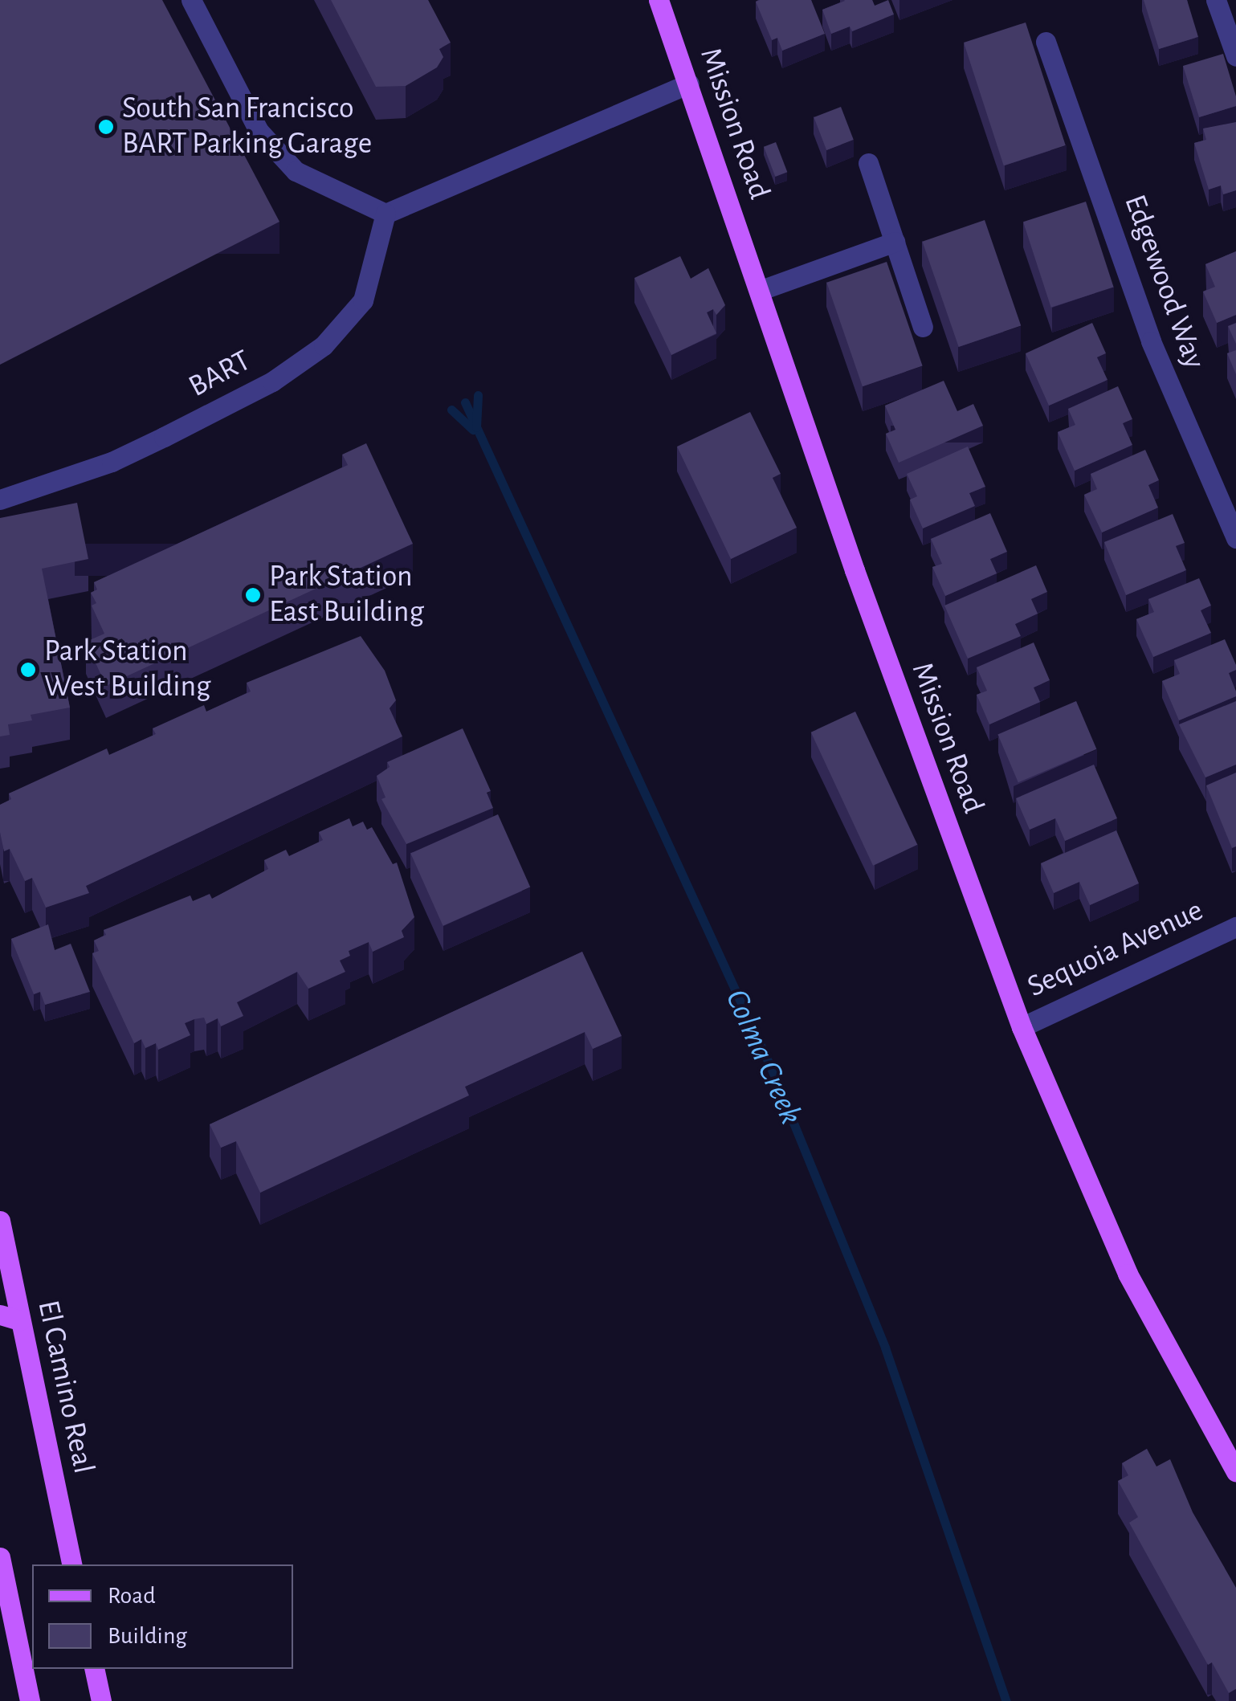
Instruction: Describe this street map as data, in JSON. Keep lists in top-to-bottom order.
{
  "streets": {
    "main road": ["Mission Road", "El Camino Real"],
    "street": ["Edgewood Way", "BART", "Sequoia Avenue"]
  },
  "crossings": [
    ["Mission Road", "Sequoia Avenue"]
  ],
  "water": ["Colma Creek"],
  "places": ["South San Francisco BART Parking Garage", "Park Station East Building", "Park Station West Building"],
  "legend": ["Road", "Building"]
}
